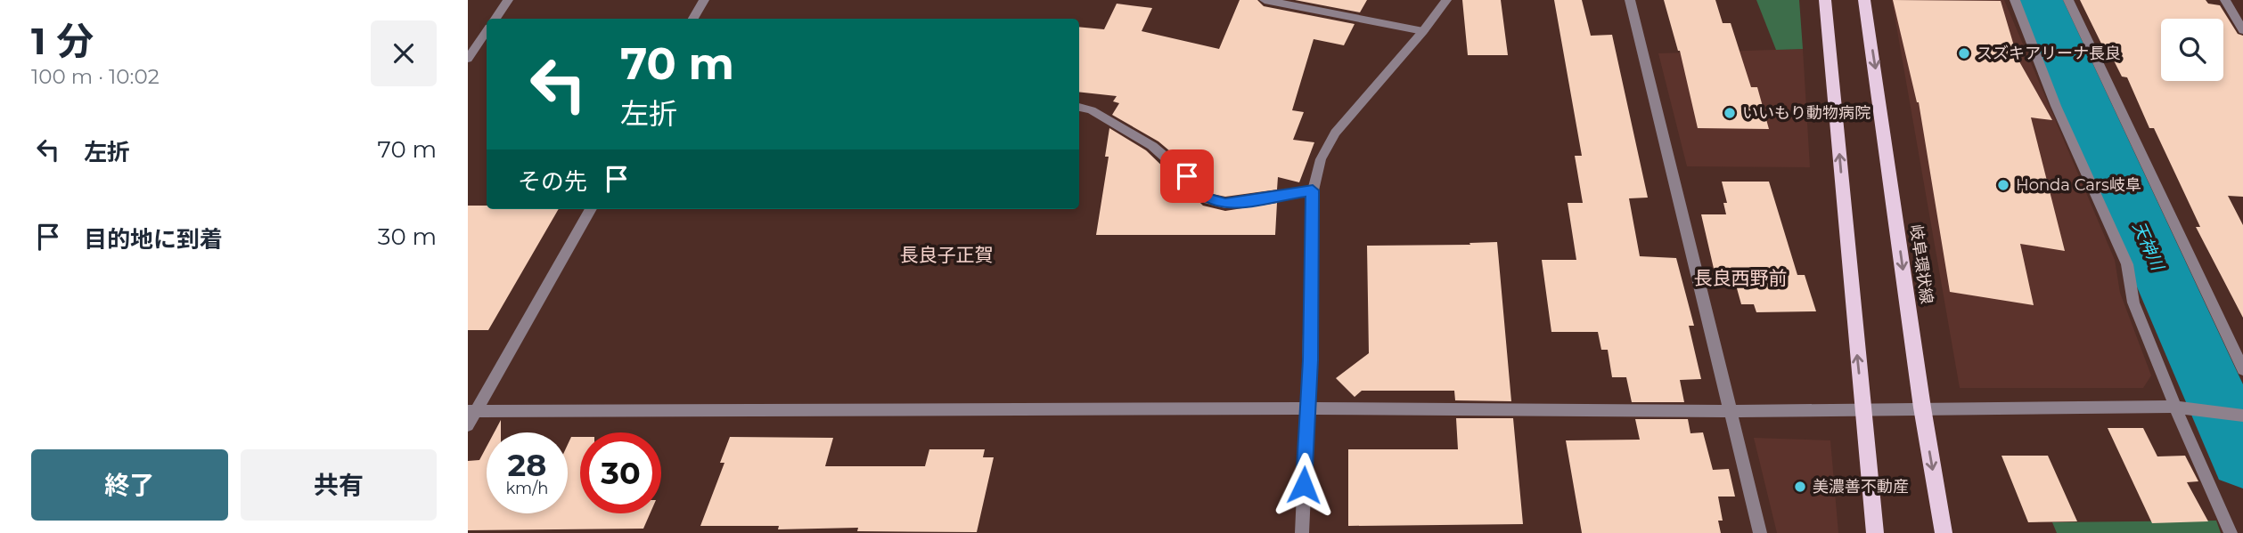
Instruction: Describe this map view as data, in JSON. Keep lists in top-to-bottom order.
{
  "streets": {
    "main road": ["岐阜環状線"]
  },
  "districts": ["長良子正賀", "長良西野前"],
  "water": ["天神川"],
  "places": [
    "スズキアリーナ長良",
    "いいもり動物病院",
    "Honda Cars岐阜",
    "美濃善不動産"
  ],
  "page": {
    "heading": ["1 分", "100 m · 10:02"],
    "turn": ["70 m", "左折"],
    "list": [
      {
        "name": "左折",
        "value": "70 m"
      },
      {
        "name": "目的地に到着",
        "value": "30 m"
      }
    ],
    "then": "その先",
    "speed": "28 km/h",
    "limit": "30",
    "buttons": ["終了", "共有"]
  }
}
